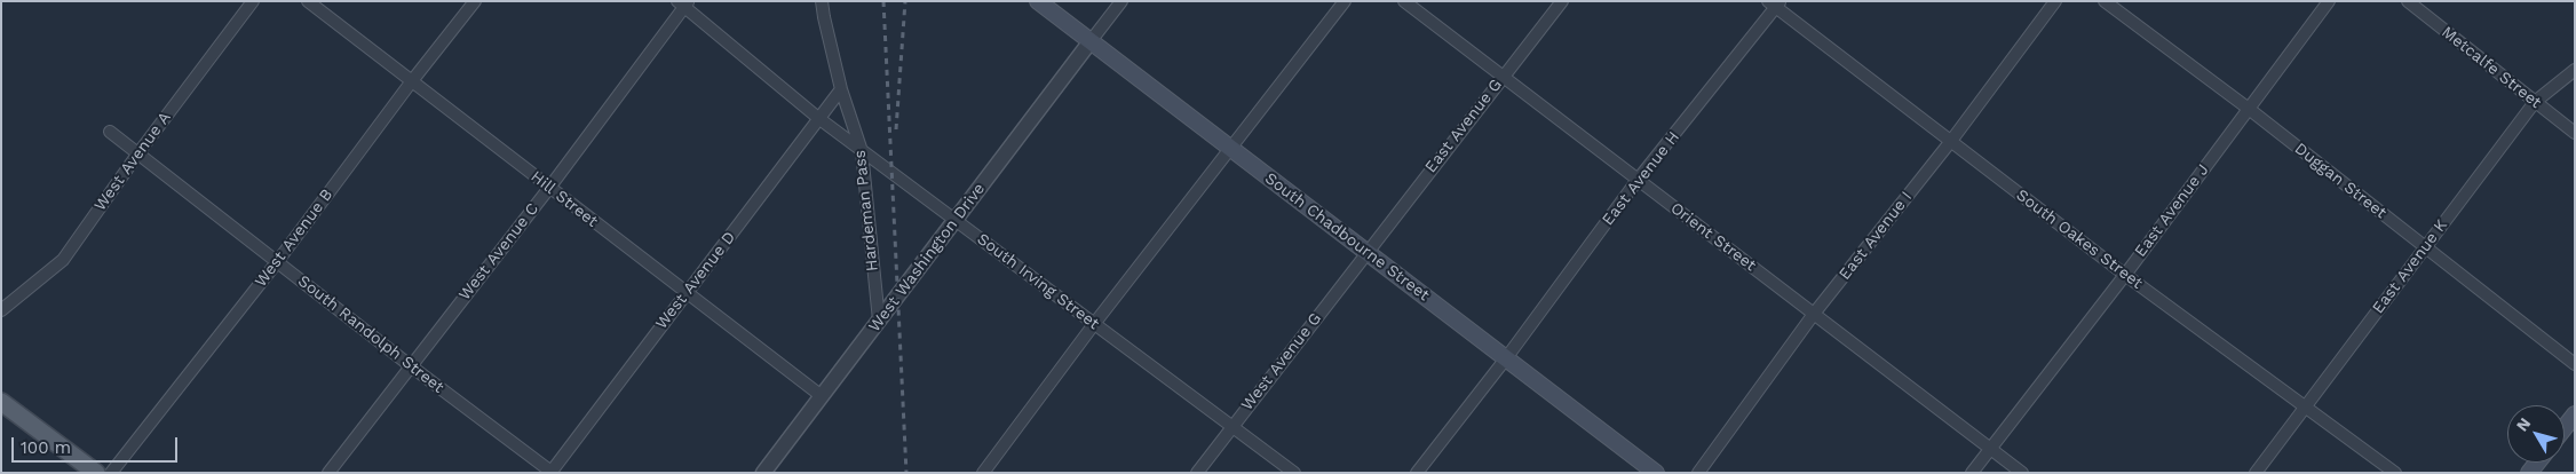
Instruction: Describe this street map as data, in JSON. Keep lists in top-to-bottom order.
{
  "streets": {
    "main road": ["South Chadbourne Street"],
    "street": [
      "Metcalfe Street",
      "East Avenue G",
      "West Avenue A",
      "East Avenue H",
      "Duggan Street",
      "Hill Street",
      "Hardeman Pass",
      "East Avenue J",
      "East Avenue I",
      "Orient Street",
      "West Avenue B",
      "South Oakes Street",
      "West Avenue C",
      "West Washington Drive",
      "East Avenue K",
      "West Avenue D",
      "South Irving Street",
      "South Randolph Street",
      "West Avenue G"
    ]
  },
  "crossings": [
    ["Metcalfe Street", "East Avenue K"],
    ["East Avenue G", "South Chadbourne Street"],
    ["East Avenue G", "Orient Street"],
    ["East Avenue G", "West Avenue G"],
    ["West Avenue A", "South Randolph Street"],
    ["East Avenue H", "South Chadbourne Street"],
    ["East Avenue H", "Orient Street"],
    ["East Avenue H", "South Oakes Street"],
    ["Duggan Street", "East Avenue J"],
    ["Duggan Street", "East Avenue K"],
    ["Hill Street", "West Avenue B"],
    ["Hill Street", "West Avenue C"],
    ["Hill Street", "West Washington Drive"],
    ["Hill Street", "West Avenue D"],
    ["Hardeman Pass", "West Washington Drive"],
    ["Hardeman Pass", "West Avenue D"],
    ["Hardeman Pass", "South Irving Street"],
    ["East Avenue J", "Orient Street"],
    ["East Avenue J", "South Oakes Street"],
    ["East Avenue I", "Orient Street"],
    ["East Avenue I", "South Oakes Street"],
    ["South Chadbourne Street", "West Washington Drive"],
    ["South Chadbourne Street", "West Avenue G"],
    ["West Avenue B", "South Randolph Street"],
    ["South Oakes Street", "East Avenue K"],
    ["West Avenue C", "South Irving Street"],
    ["West Avenue C", "South Randolph Street"],
    ["West Washington Drive", "South Irving Street"],
    ["West Avenue D", "South Irving Street"],
    ["West Avenue D", "South Randolph Street"],
    ["South Irving Street", "West Avenue G"]
  ],
  "scale_bar": "100 m",
  "north": "top left"
}
